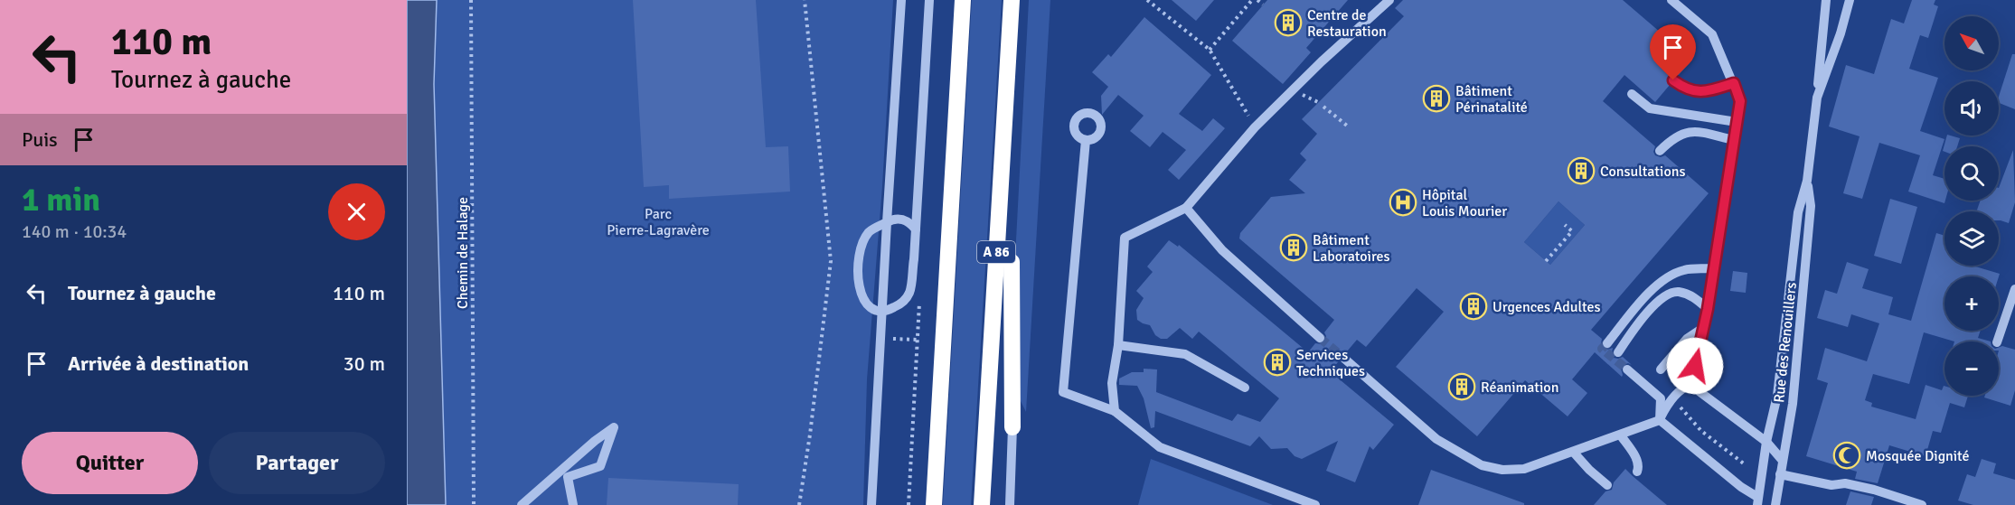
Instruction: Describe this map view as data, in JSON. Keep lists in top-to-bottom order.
{
  "streets": {
    "highway": ["A 86"],
    "street": ["Rue des Renouillers"],
    "path": ["Chemin de Halage"]
  },
  "parks": ["Parc Pierre-Lagravère"],
  "places": {
    "building": [
      "Centre de Restauration",
      "Bâtiment Périnatalité",
      "Consultations",
      "Bâtiment Laboratoires",
      "Urgences Adultes",
      "Services Techniques",
      "Réanimation"
    ],
    "hospital": ["Hôpital Louis Mourier"],
    "mosque": ["Mosquée Dignité"]
  },
  "north": "top left",
  "page": {
    "turn": ["110 m", "Tournez à gauche"],
    "map_buttons": ["+", "−"],
    "then": "Puis",
    "heading": ["1 min", "140 m · 10:34"],
    "list": [
      {
        "name": "Tournez à gauche",
        "value": "110 m"
      },
      {
        "name": "Arrivée à destination",
        "value": "30 m"
      }
    ],
    "buttons": ["Quitter", "Partager"]
  }
}
